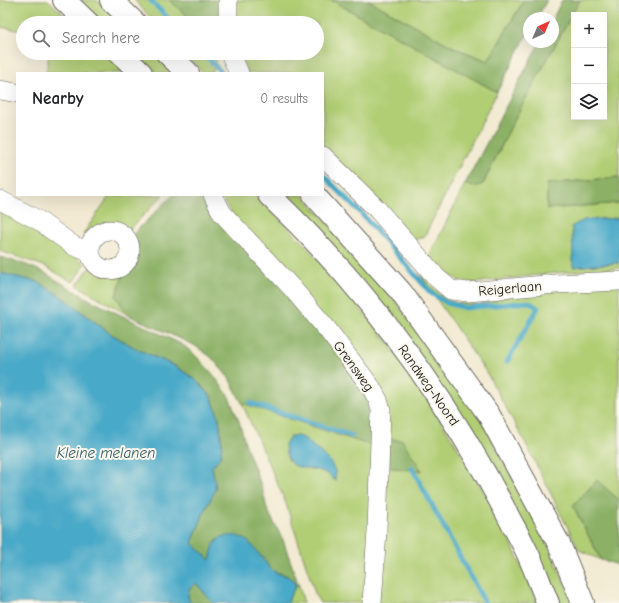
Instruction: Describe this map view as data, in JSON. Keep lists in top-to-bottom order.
{
  "streets": {
    "main road": ["Randweg-Noord"],
    "street": ["Reigerlaan", "Grensweg"]
  },
  "water": ["Kleine melanen"],
  "north": "top right",
  "page": {
    "map_buttons": ["+", "−"],
    "search": "Search here",
    "heading": ["Nearby", "0 results"]
  }
}
